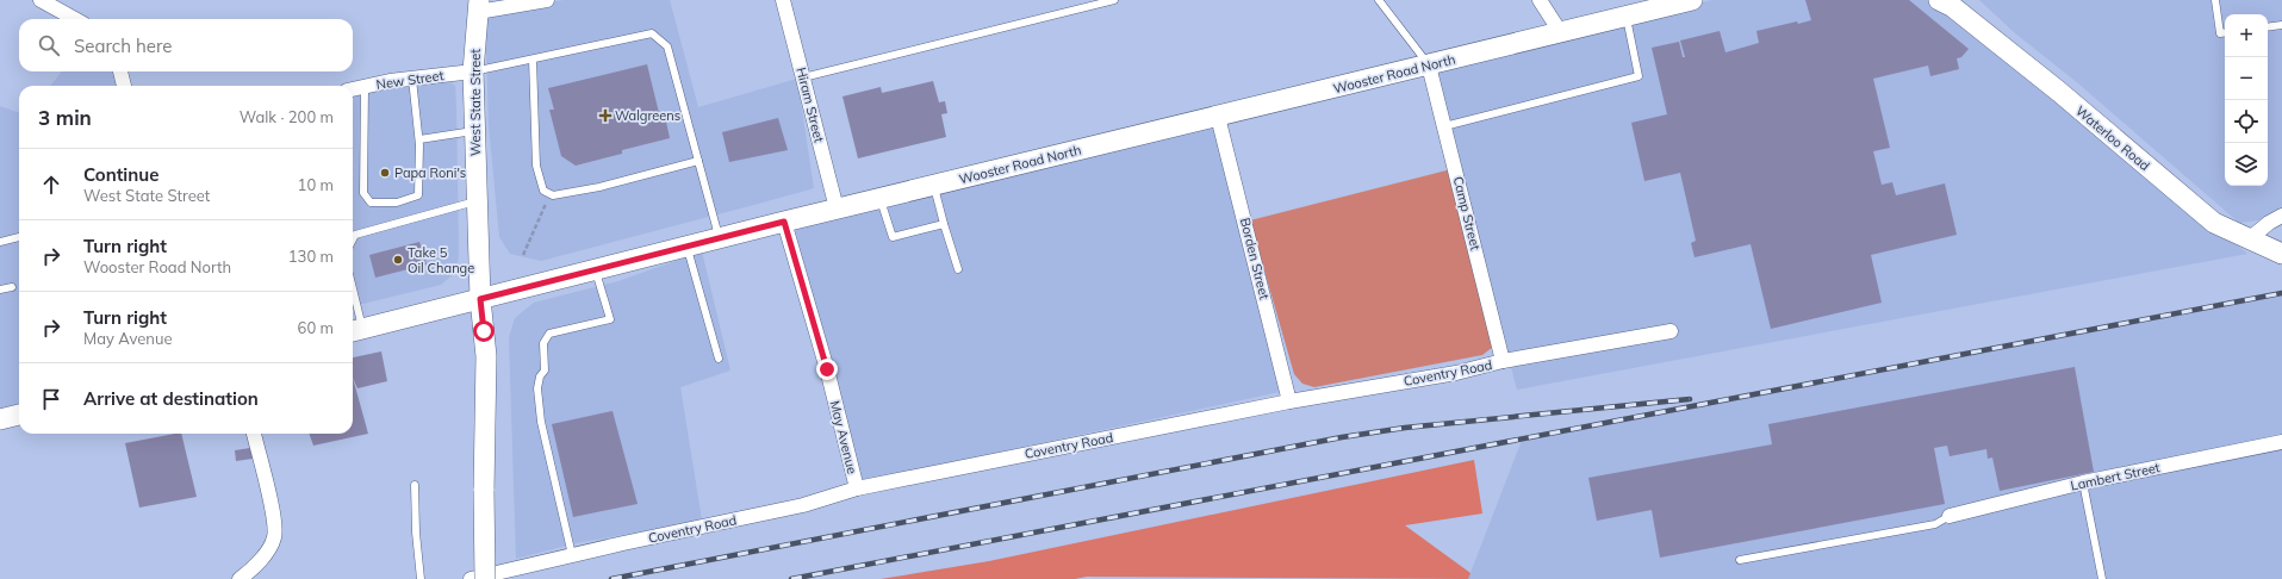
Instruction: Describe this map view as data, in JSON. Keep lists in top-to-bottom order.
{
  "streets": {
    "main road": ["Wooster Road North", "West State Street", "Waterloo Road"],
    "street": [
      "New Street",
      "Hiram Street",
      "Camp Street",
      "Borden Street",
      "Coventry Road",
      "May Avenue",
      "Lambert Street"
    ]
  },
  "crossings": [
    ["Wooster Road North", "West State Street"],
    ["Wooster Road North", "Hiram Street"],
    ["Wooster Road North", "Camp Street"],
    ["Wooster Road North", "Borden Street"],
    ["Wooster Road North", "May Avenue"],
    ["New Street", "West State Street"],
    ["Camp Street", "Coventry Road"],
    ["Borden Street", "Coventry Road"],
    ["Coventry Road", "May Avenue"]
  ],
  "places": {
    "health": ["Walgreens"],
    "other": ["Papa Roni's", "Take 5 Oil Change"]
  },
  "page": {
    "map_buttons": ["+", "−"],
    "search": "Search here",
    "heading": ["3 min", "Walk · 200 m"],
    "list": [
      ["Continue", "West State Street", "10 m"],
      ["Turn right", "Wooster Road North", "130 m"],
      ["Turn right", "May Avenue", "60 m"],
      "Arrive at destination"
    ]
  }
}
